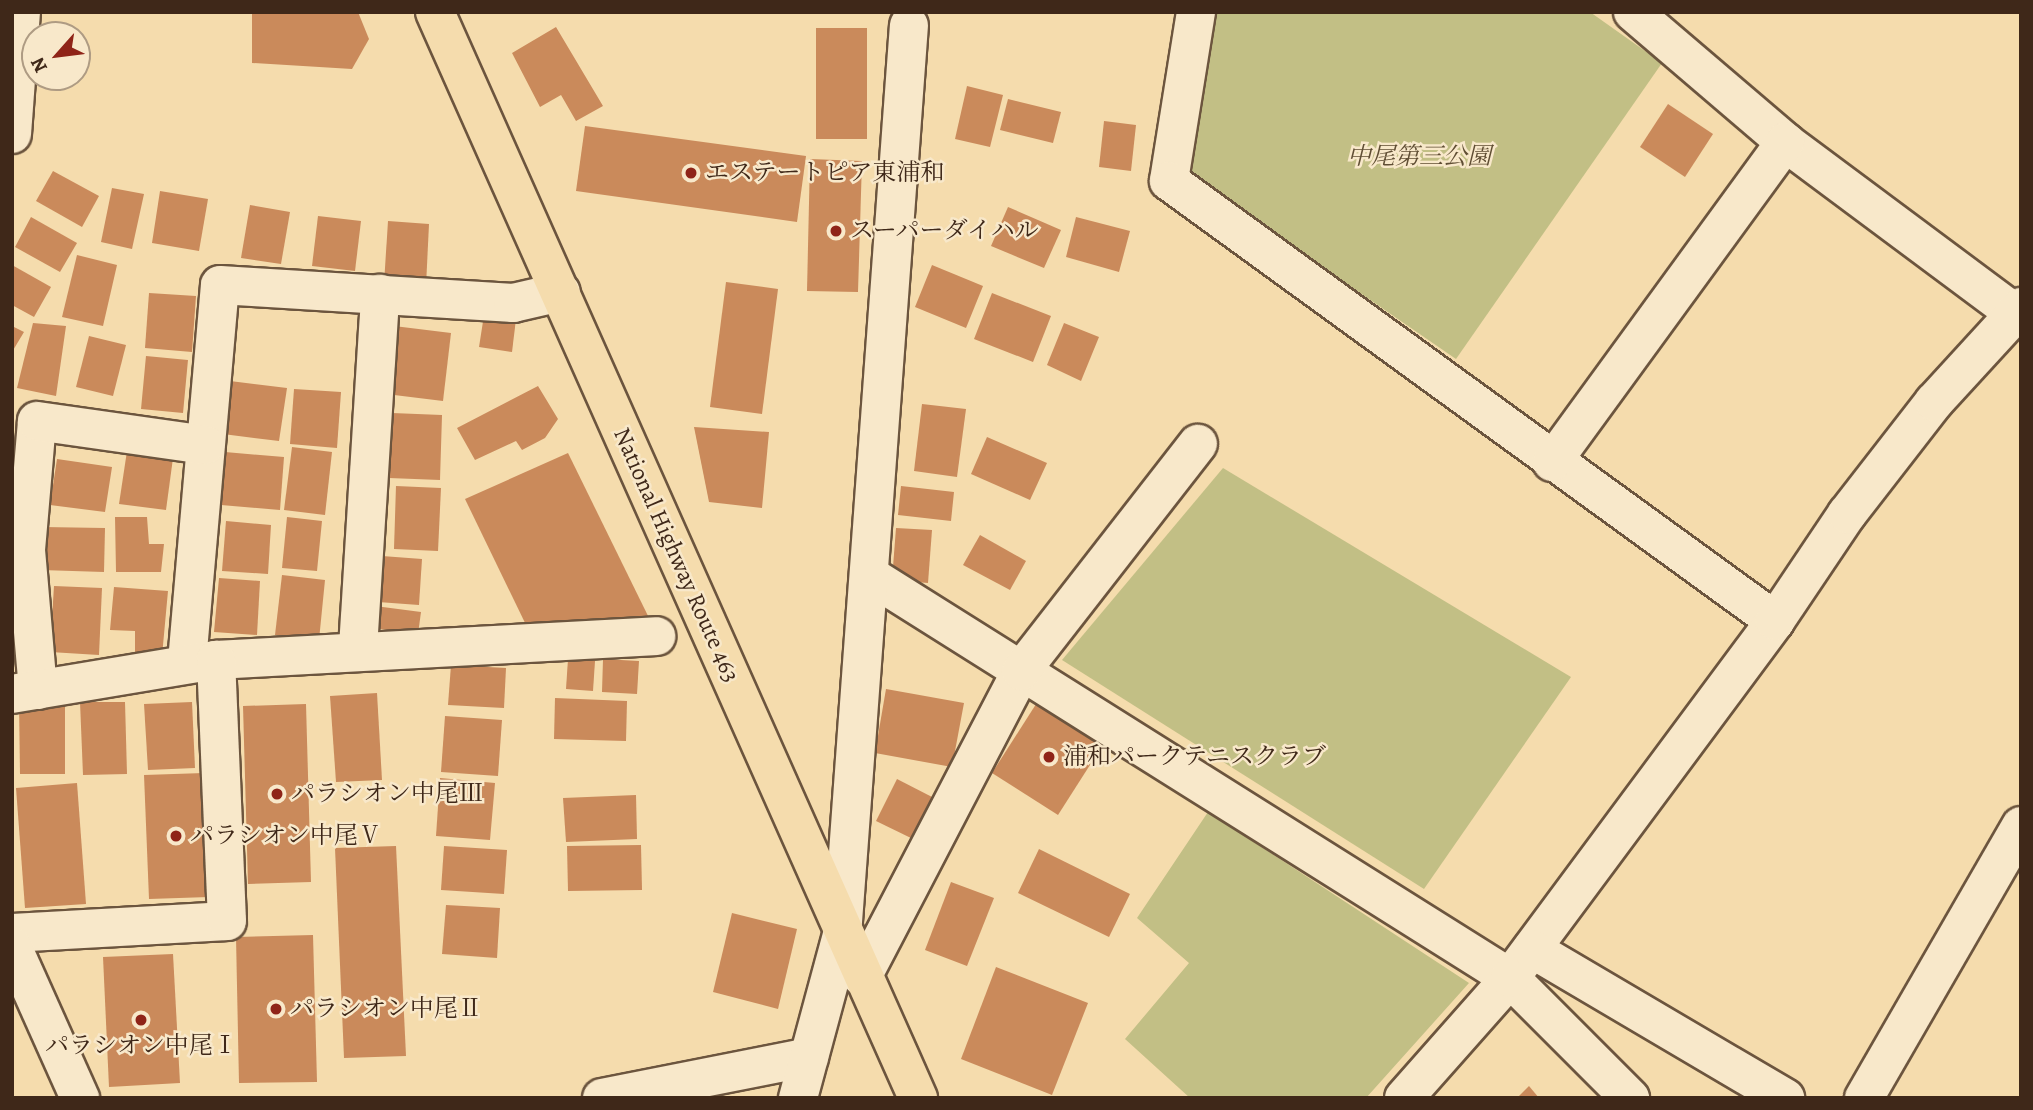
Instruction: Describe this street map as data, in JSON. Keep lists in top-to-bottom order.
{
  "streets": {
    "highway": ["National Highway Route 463"]
  },
  "parks": ["中尾第三公園"],
  "places": [
    "エステートピア東浦和",
    "スーパーダイハル",
    "浦和パークテニスクラブ",
    "パラシオン中尾Ⅲ",
    "パラシオン中尾Ⅴ",
    "パラシオン中尾Ⅱ",
    "パラシオン中尾Ⅰ"
  ],
  "north": "bottom left"
}
